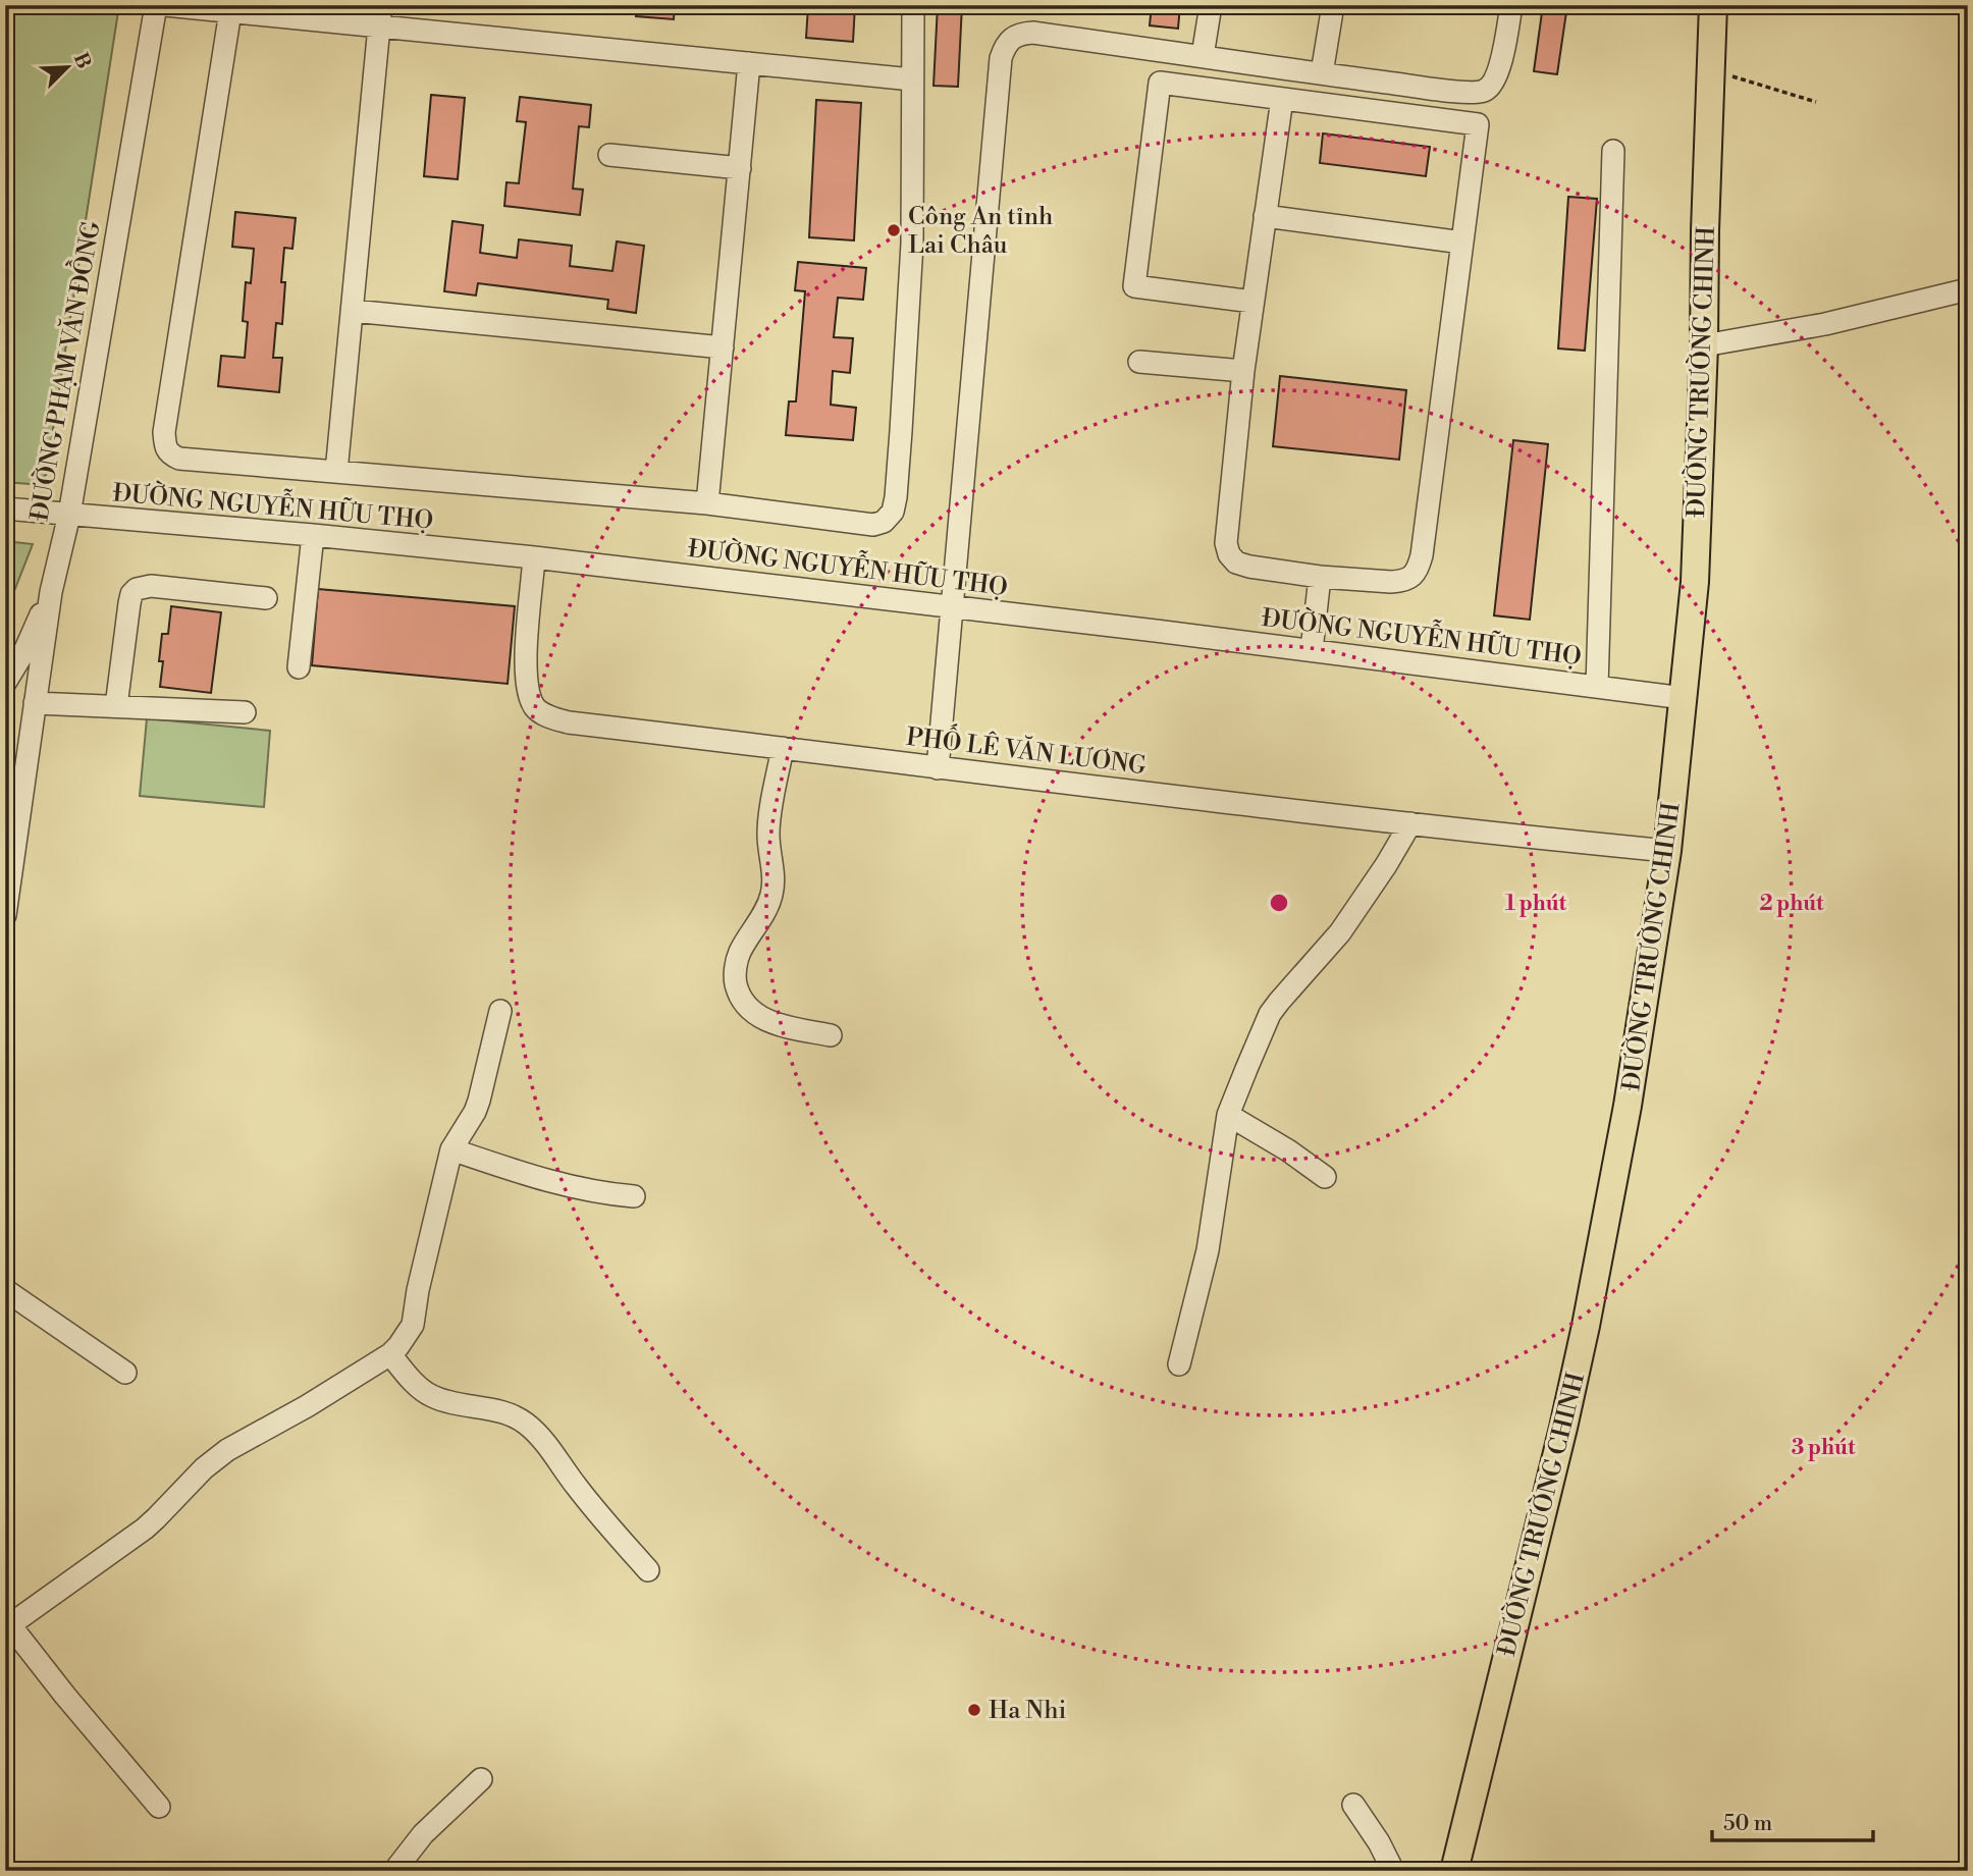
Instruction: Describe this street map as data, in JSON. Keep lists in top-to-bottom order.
{
  "streets": {
    "main road": ["ĐƯỜNG TRƯỜNG CHINH"],
    "street": ["ĐƯỜNG PHẠM VĂN ĐỒNG", "ĐƯỜNG NGUYỄN HỮU THỌ", "PHỐ LÊ VĂN LƯƠNG"]
  },
  "crossings": [
    ["ĐƯỜNG PHẠM VĂN ĐỒNG", "ĐƯỜNG NGUYỄN HỮU THỌ"],
    ["ĐƯỜNG TRƯỜNG CHINH", "ĐƯỜNG NGUYỄN HỮU THỌ"],
    ["ĐƯỜNG TRƯỜNG CHINH", "PHỐ LÊ VĂN LƯƠNG"],
    ["ĐƯỜNG NGUYỄN HỮU THỌ", "PHỐ LÊ VĂN LƯƠNG"]
  ],
  "places": ["Công An tỉnh Lai Châu", "Ha Nhi"],
  "scale_bar": "50 m",
  "north": "top right",
  "rings": ["1 phút", "2 phút", "3 phút"]
}
